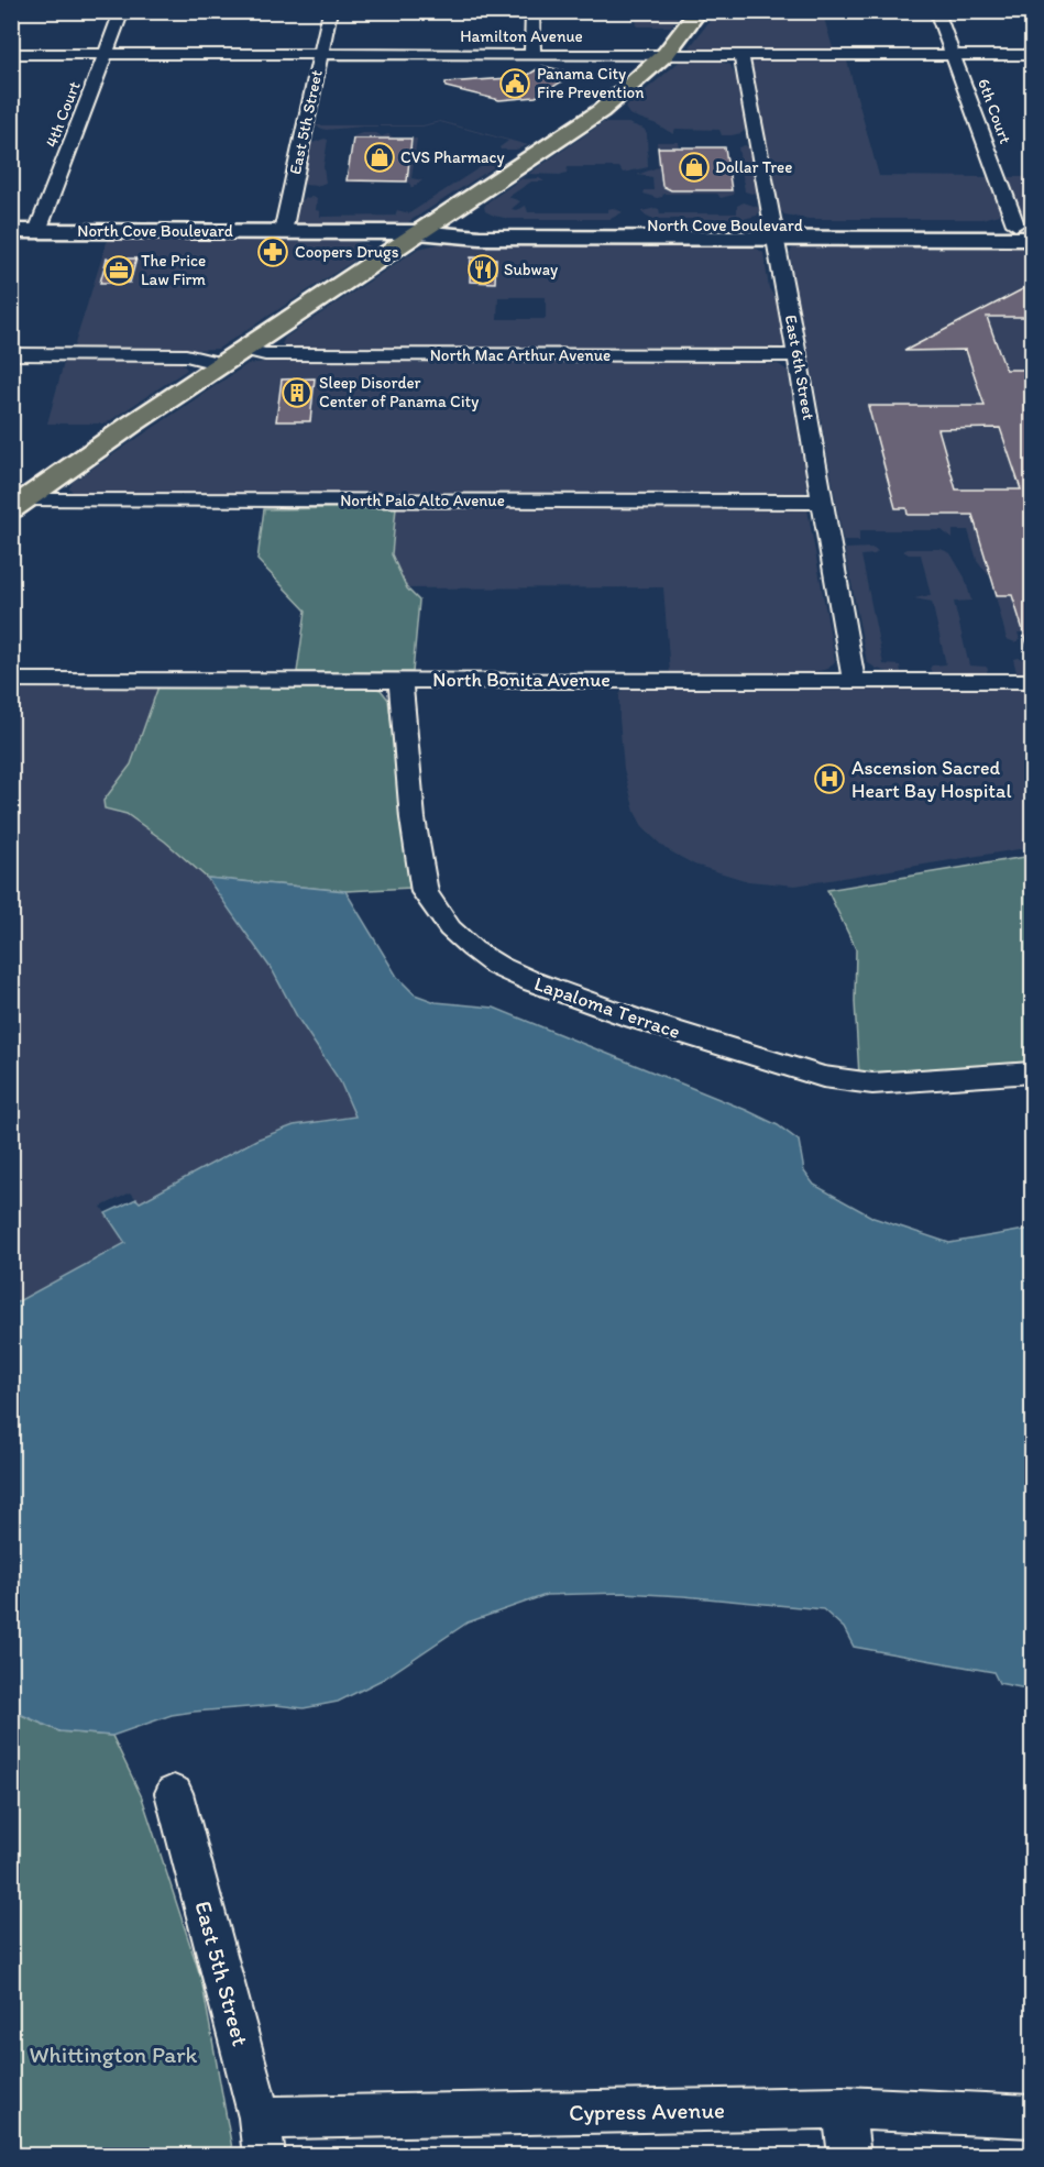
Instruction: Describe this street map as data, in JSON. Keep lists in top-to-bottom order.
{
  "streets": {
    "main road": ["North Cove Boulevard"],
    "street": [
      "Hamilton Avenue",
      "6th Court",
      "4th Court",
      "East 5th Street",
      "North Mac Arthur Avenue",
      "East 6th Street",
      "North Palo Alto Avenue",
      "North Bonita Avenue",
      "Lapaloma Terrace",
      "Cypress Avenue"
    ]
  },
  "crossings": [
    ["Hamilton Avenue", "6th Court"],
    ["Hamilton Avenue", "4th Court"],
    ["Hamilton Avenue", "East 5th Street"],
    ["Hamilton Avenue", "East 6th Street"],
    ["6th Court", "North Cove Boulevard"],
    ["4th Court", "North Cove Boulevard"],
    ["East 5th Street", "North Cove Boulevard"],
    ["East 5th Street", "Cypress Avenue"],
    ["North Cove Boulevard", "East 6th Street"],
    ["North Mac Arthur Avenue", "East 6th Street"],
    ["East 6th Street", "North Palo Alto Avenue"],
    ["East 6th Street", "North Bonita Avenue"],
    ["North Bonita Avenue", "Lapaloma Terrace"]
  ],
  "parks": ["Whittington Park"],
  "places": {
    "public building": ["Panama City Fire Prevention"],
    "shop": ["CVS Pharmacy", "Dollar Tree"],
    "pharmacy": ["Coopers Drugs"],
    "restaurant": ["Subway"],
    "office": ["The Price Law Firm"],
    "building": ["Sleep Disorder Center of Panama City"],
    "hospital": ["Ascension Sacred Heart Bay Hospital"]
  }
}
